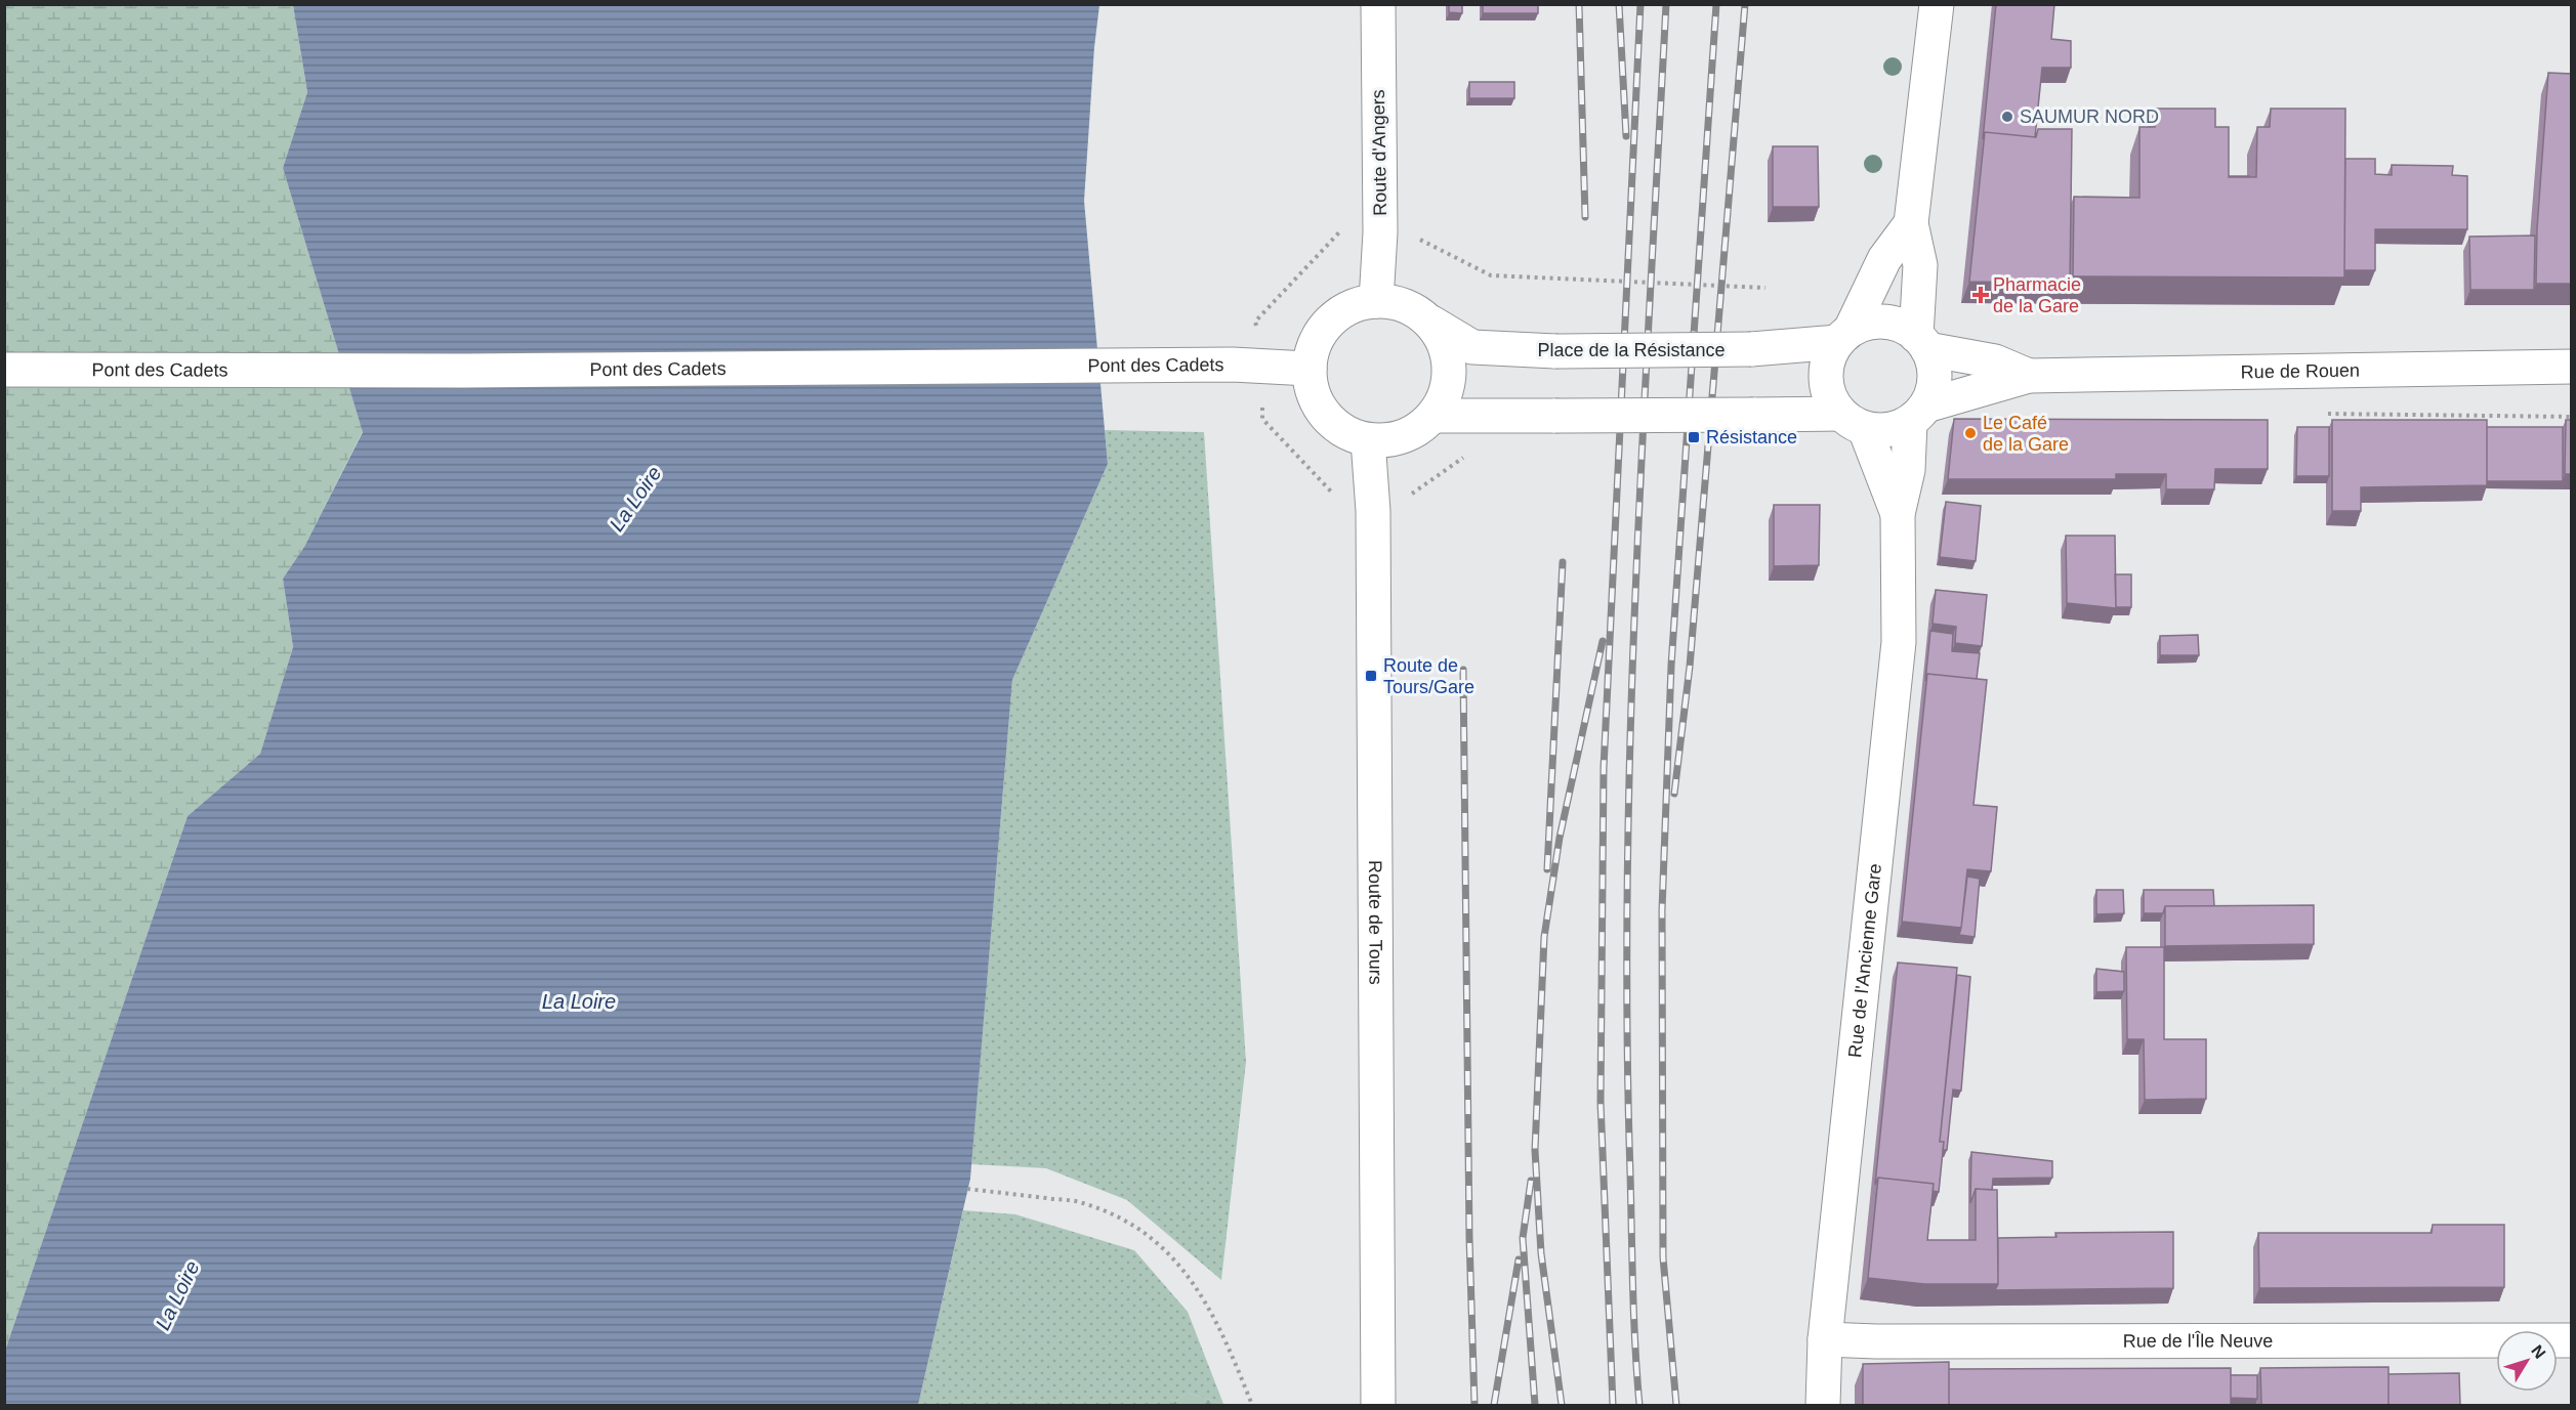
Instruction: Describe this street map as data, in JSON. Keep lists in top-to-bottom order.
{
  "streets": {
    "main road": [
      "Route d'Angers",
      "Place de la Résistance",
      "Pont des Cadets",
      "Rue de Rouen",
      "Route de Tours",
      "Rue de l'Ancienne Gare",
      "Rue de l'Île Neuve"
    ]
  },
  "crossings": [
    ["Route d'Angers", "Place de la Résistance"],
    ["Route d'Angers", "Pont des Cadets"],
    ["Route d'Angers", "Route de Tours"],
    ["Place de la Résistance", "Pont des Cadets"],
    ["Place de la Résistance", "Rue de Rouen"],
    ["Place de la Résistance", "Route de Tours"],
    ["Place de la Résistance", "Rue de l'Ancienne Gare"],
    ["Pont des Cadets", "Route de Tours"],
    ["Rue de Rouen", "Rue de l'Ancienne Gare"],
    ["Rue de l'Ancienne Gare", "Rue de l'Île Neuve"]
  ],
  "water": ["La Loire"],
  "places": {
    "other": ["SAUMUR NORD", "Le Café de la Gare"],
    "health": ["Pharmacie de la Gare"],
    "transit": ["Résistance", "Route de Tours/Gare"]
  },
  "north": "top right"
}
